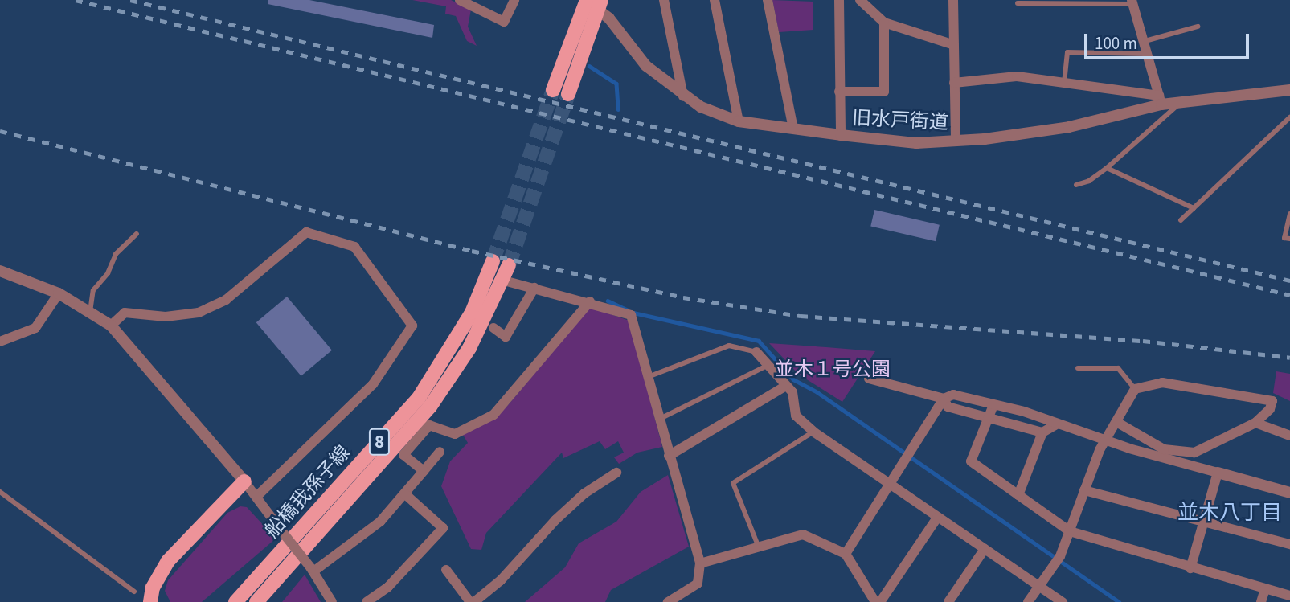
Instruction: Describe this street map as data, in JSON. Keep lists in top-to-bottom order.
{
  "streets": {
    "main road": ["8", "船橋我孫子線"],
    "street": ["旧水戸街道"]
  },
  "districts": ["並木八丁目"],
  "parks": ["並木１号公園"],
  "scale_bar": "100 m"
}
